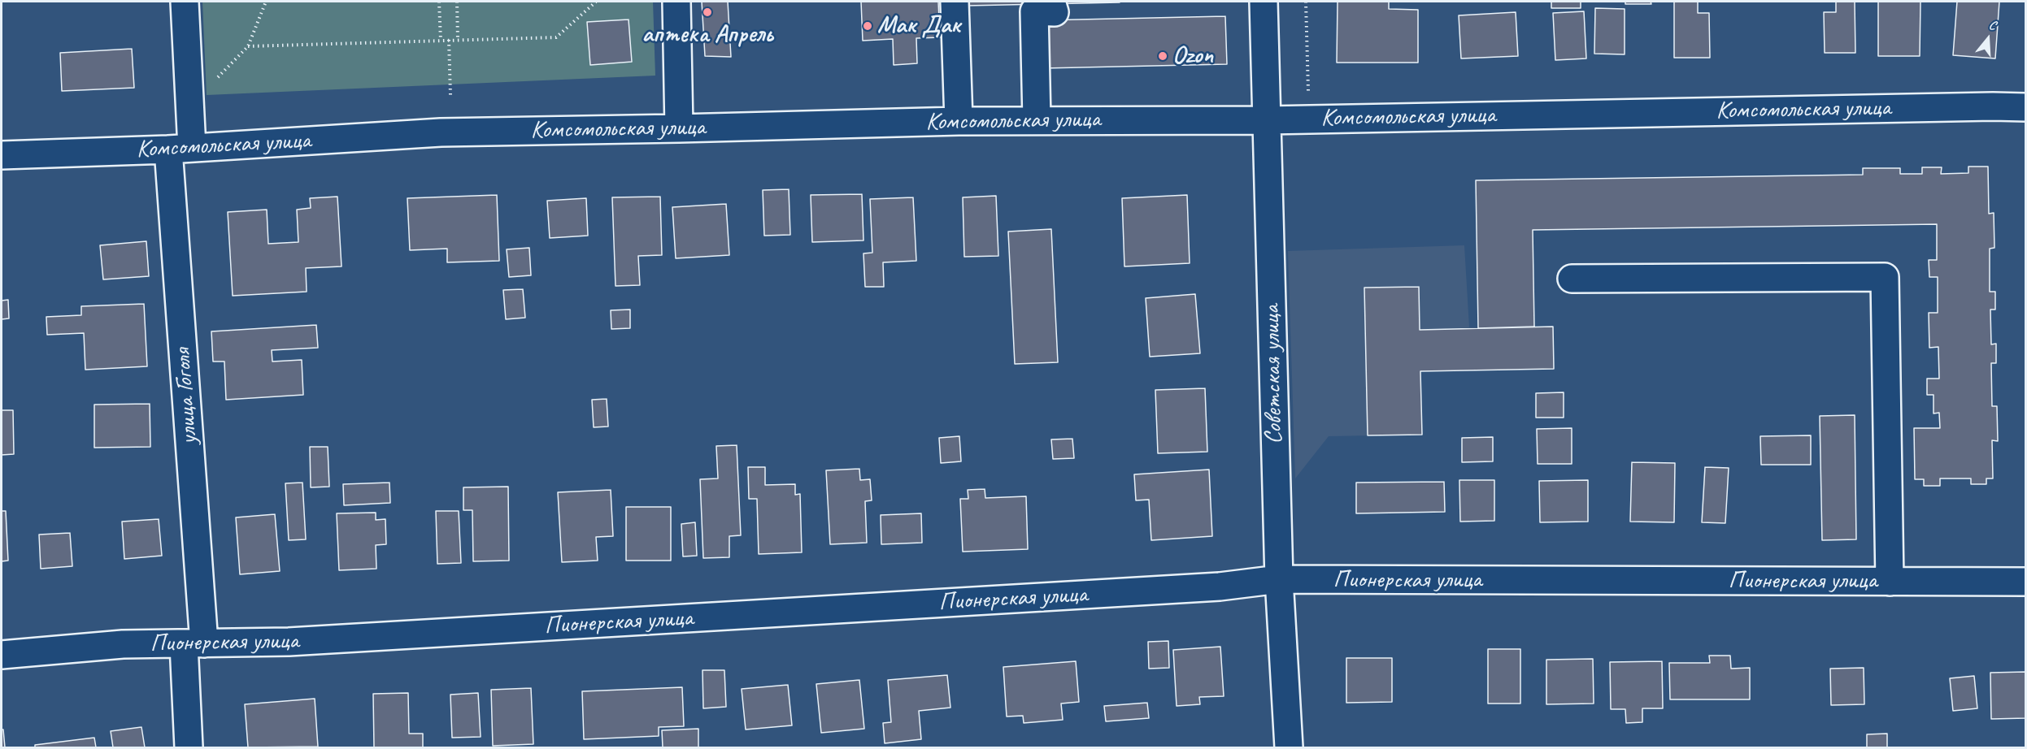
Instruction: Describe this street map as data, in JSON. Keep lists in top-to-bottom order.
{
  "streets": {
    "street": [
      "Комсомольская улица",
      "Советская улица",
      "улица Гоголя",
      "Пионерская улица"
    ]
  },
  "crossings": [
    ["Комсомольская улица", "Советская улица"],
    ["Комсомольская улица", "улица Гоголя"],
    ["Советская улица", "Пионерская улица"],
    ["улица Гоголя", "Пионерская улица"]
  ],
  "places": ["аптека Апрель", "Мак Дак", "Ozon"],
  "north": "top"
}
